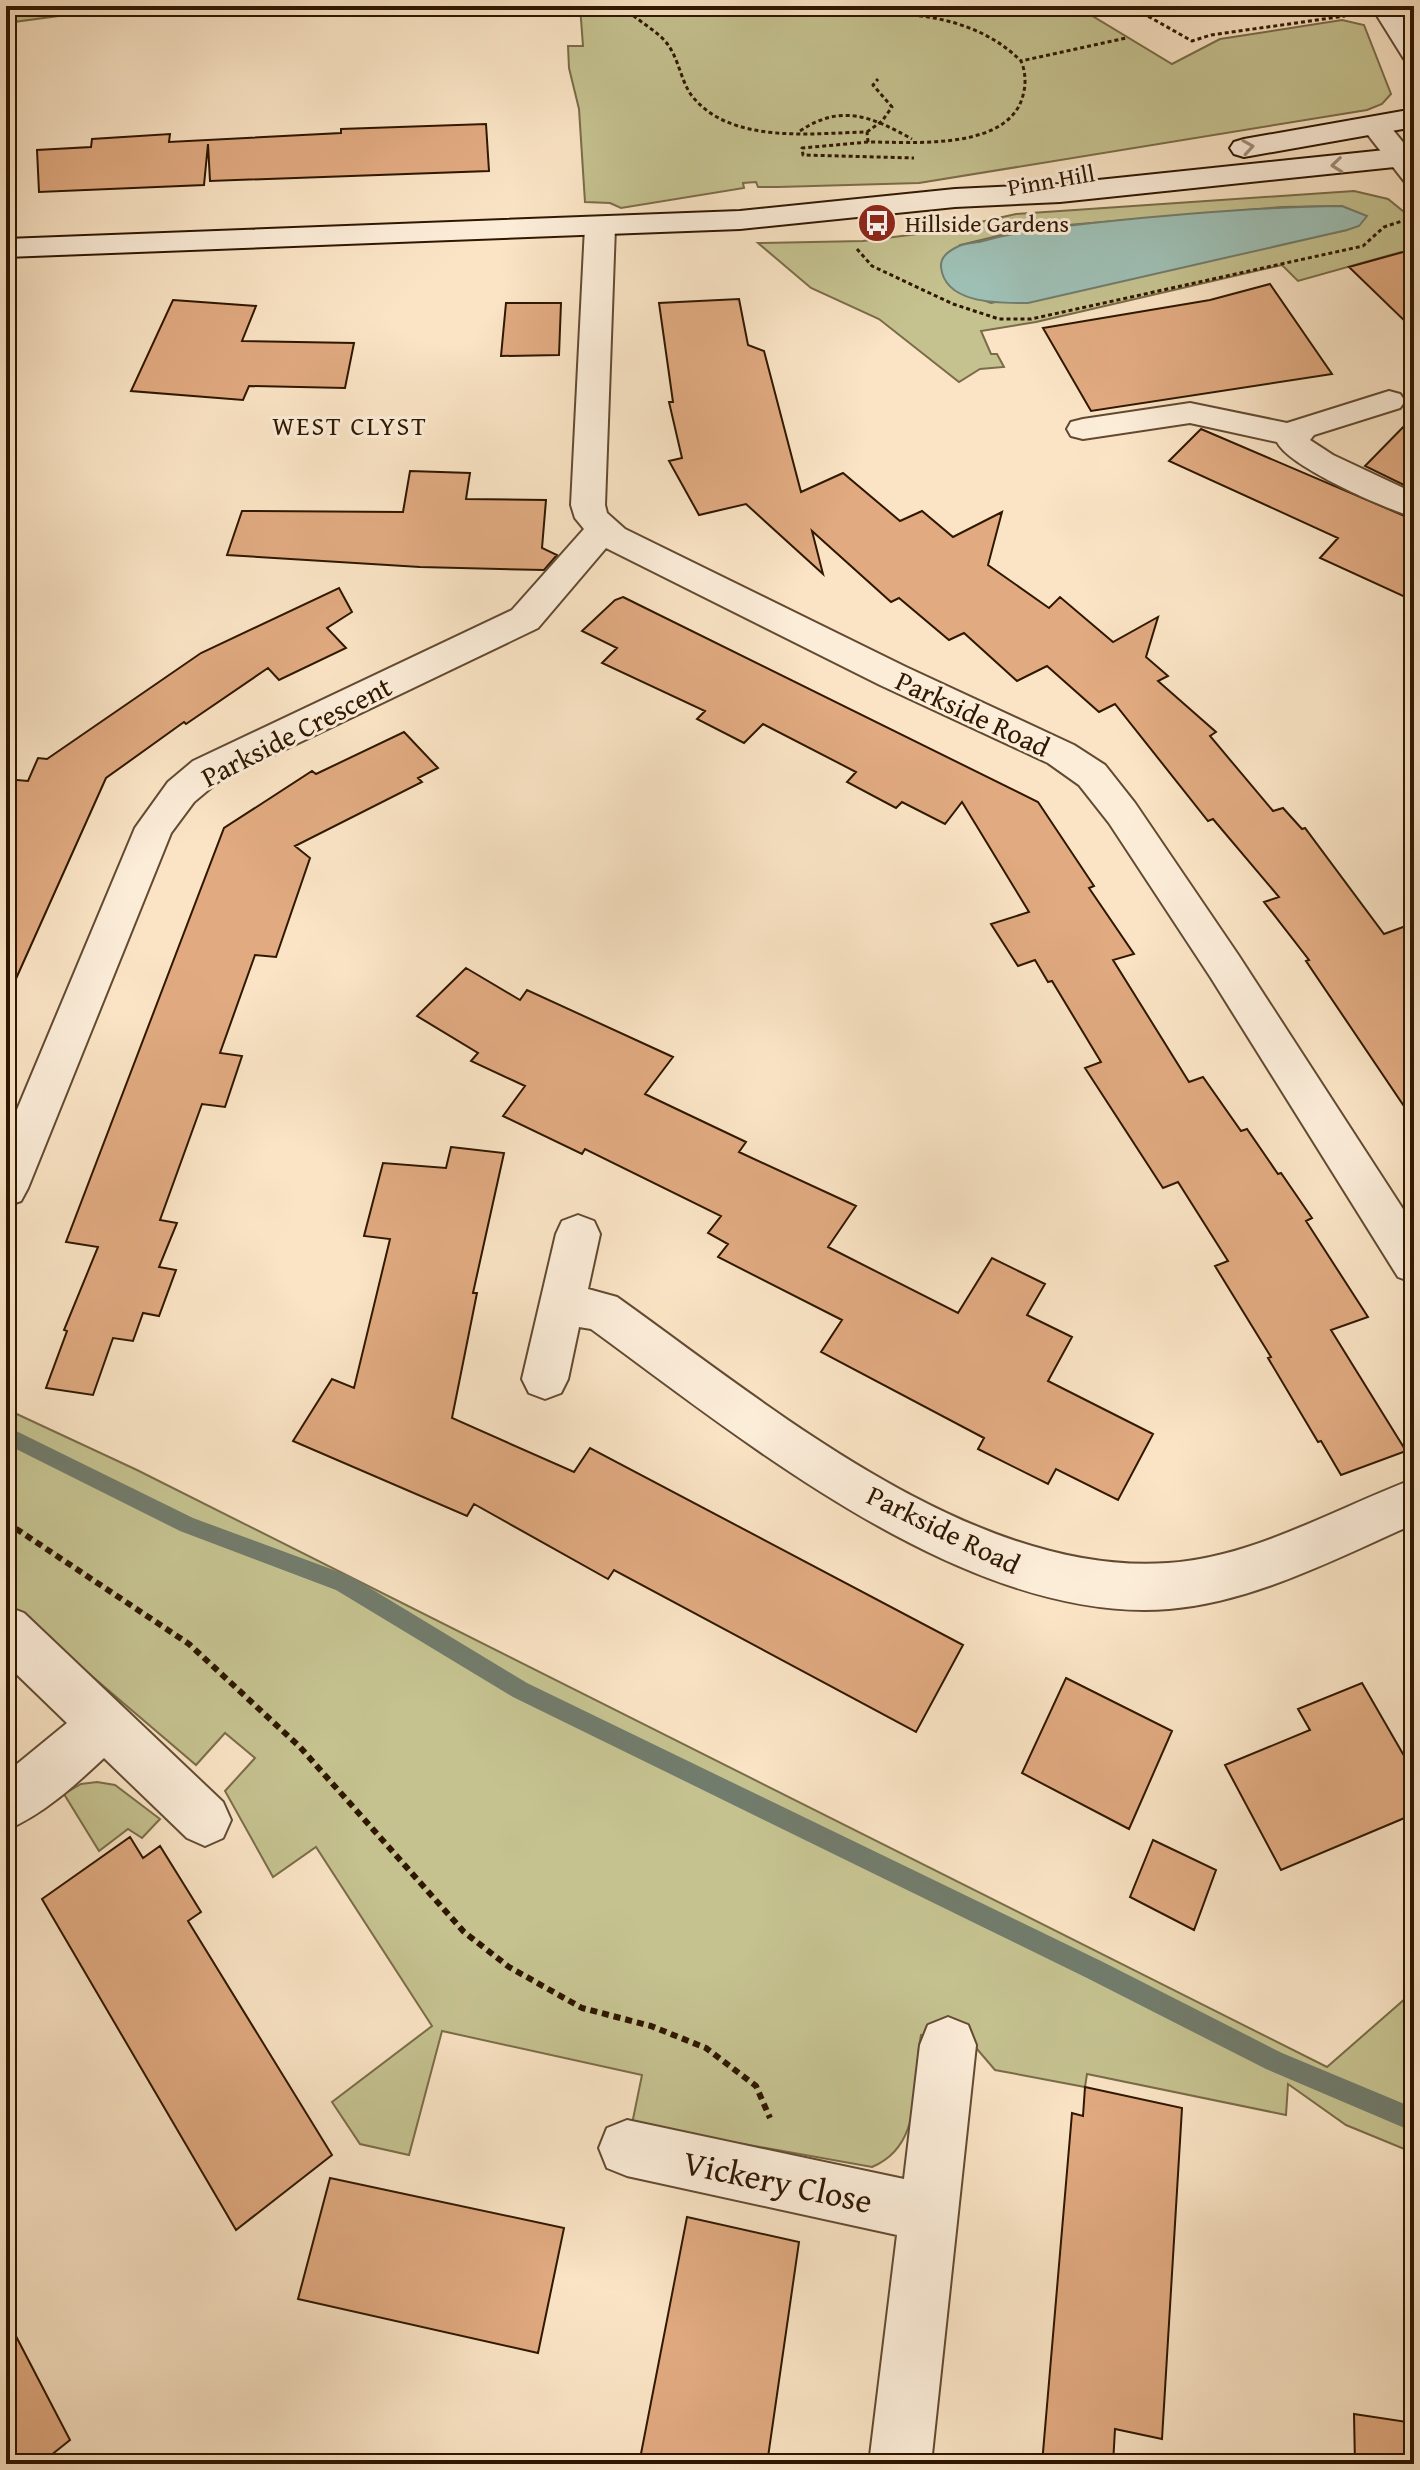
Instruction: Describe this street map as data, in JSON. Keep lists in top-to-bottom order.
{
  "streets": {
    "street": [
      "Pinn Hill",
      "Parkside Road",
      "Parkside Crescent",
      "Vickery Close"
    ]
  },
  "crossings": [
    ["Parkside Road", "Parkside Crescent"]
  ],
  "districts": ["WEST CLYST"],
  "places": {
    "bus stop": ["Hillside Gardens"]
  }
}
